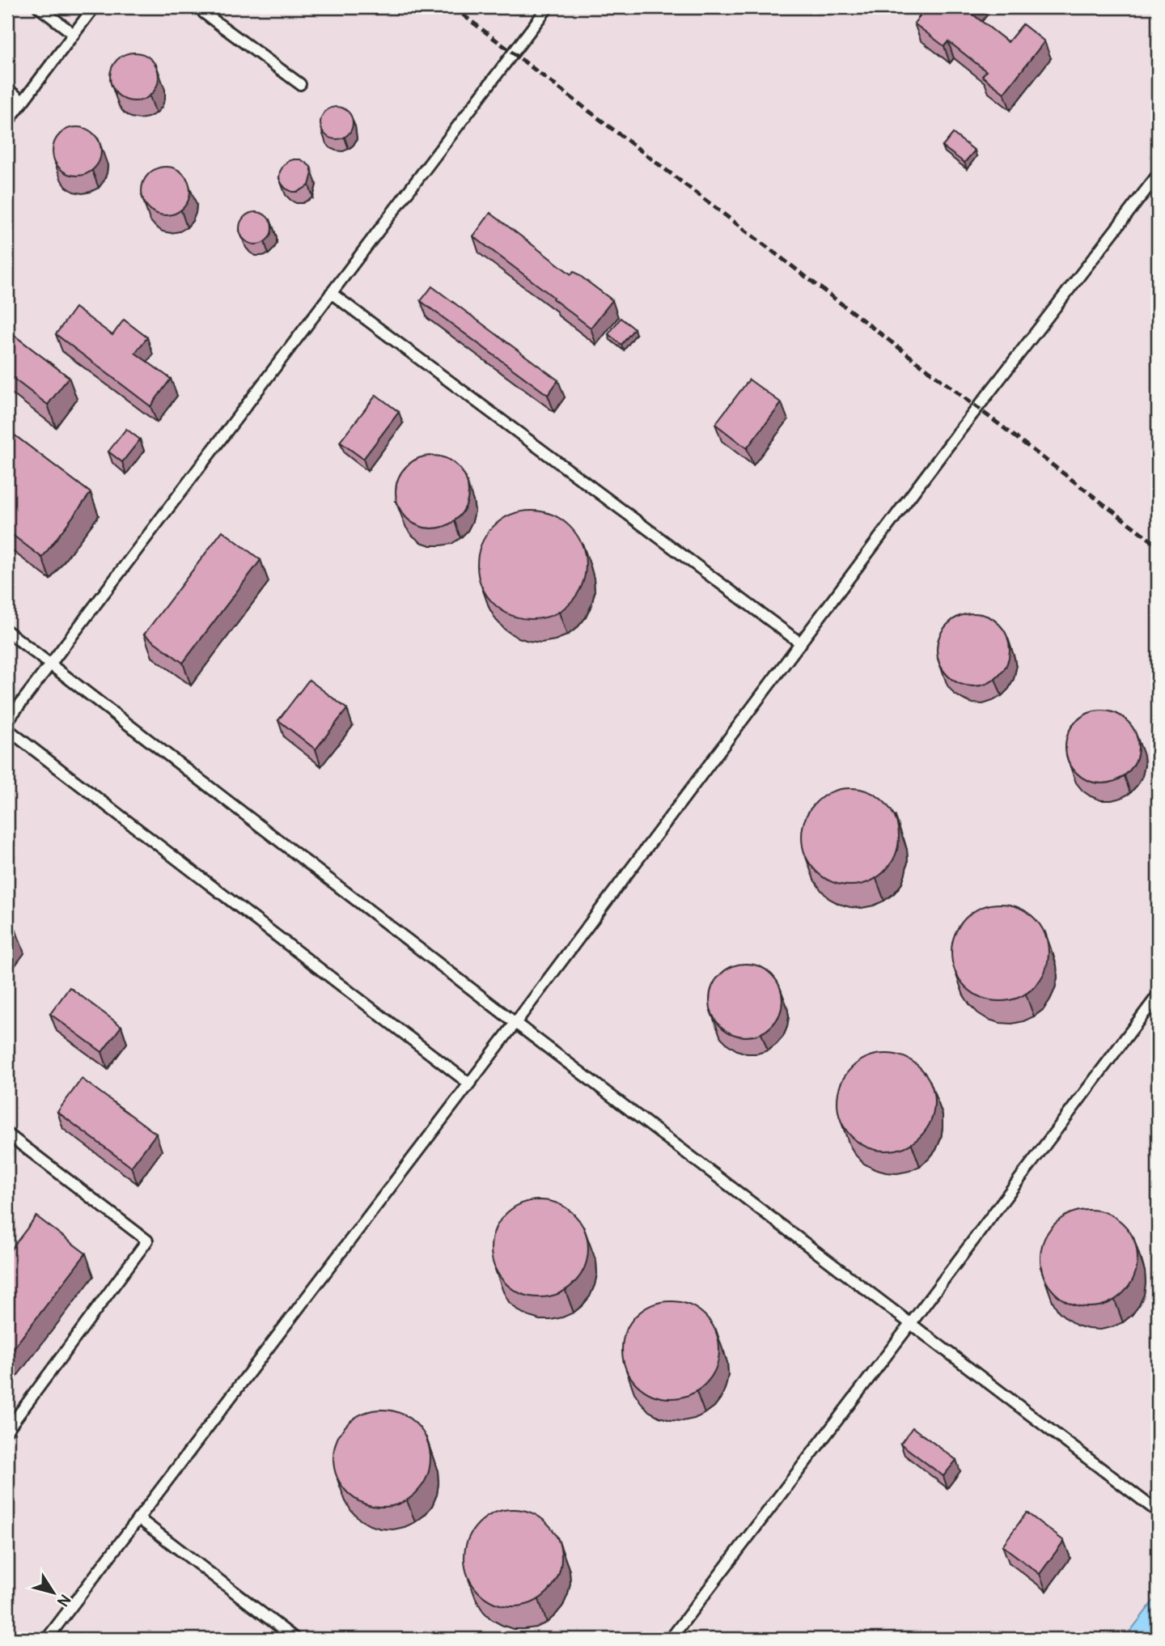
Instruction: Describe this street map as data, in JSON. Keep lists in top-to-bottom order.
{
  "north": "bottom right"
}
